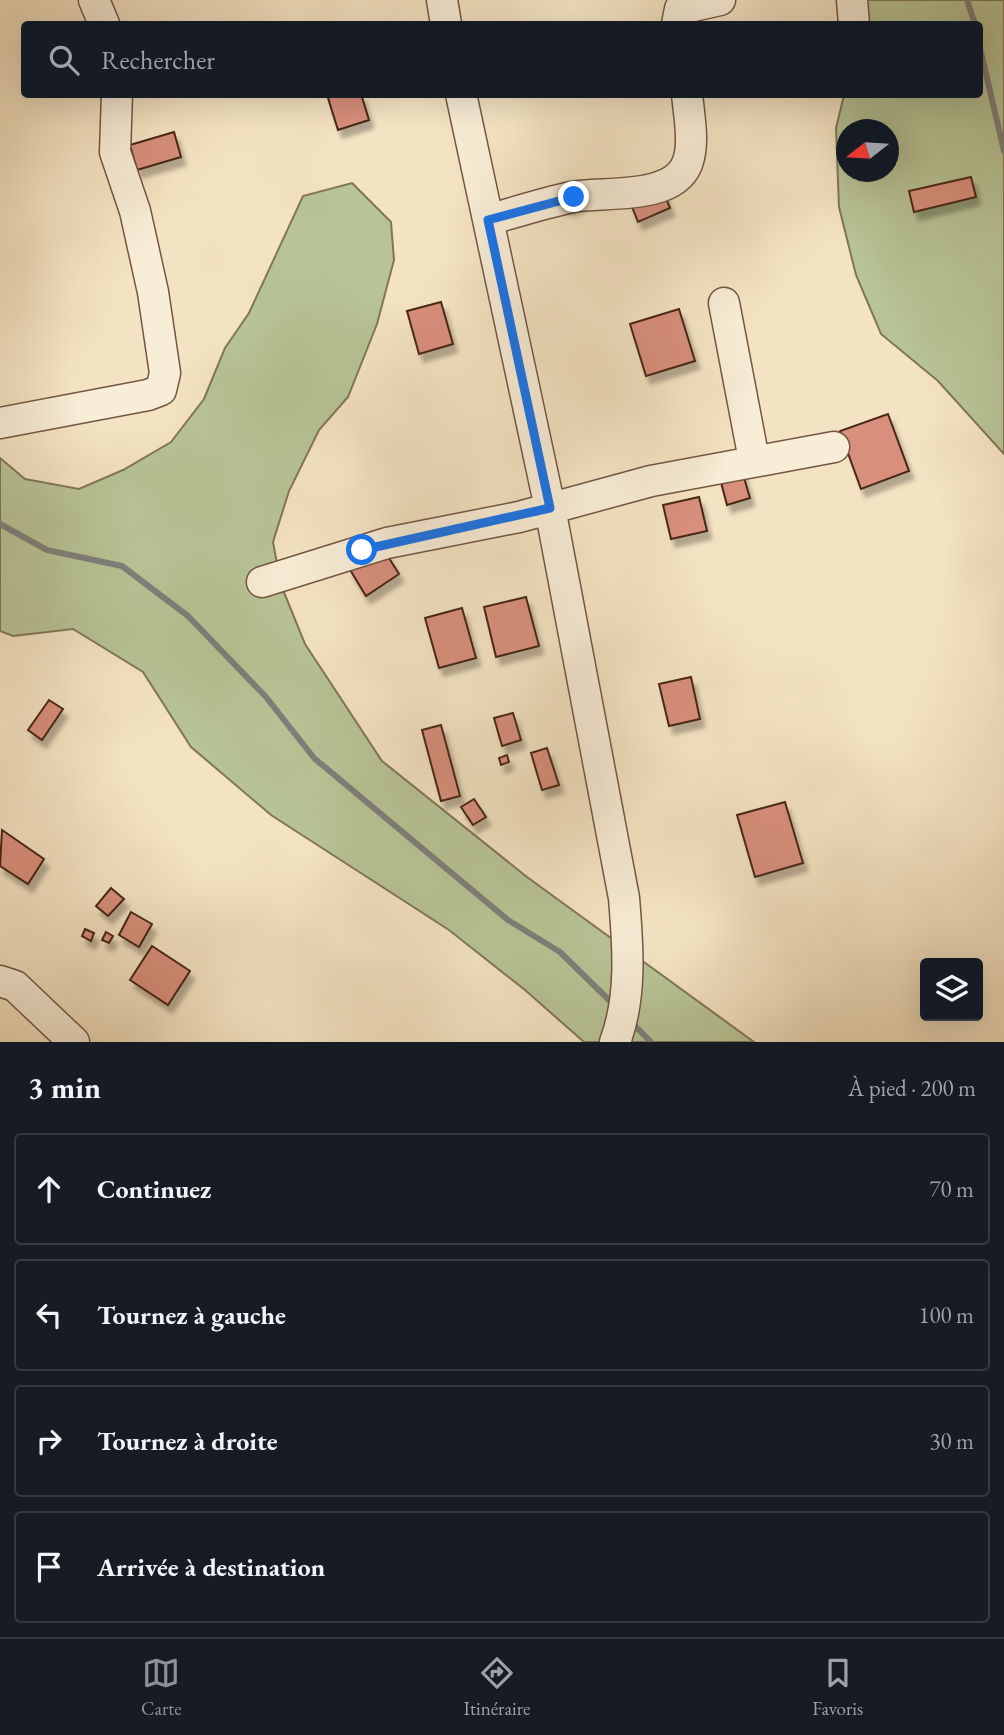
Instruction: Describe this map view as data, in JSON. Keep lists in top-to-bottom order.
{
  "north": "left",
  "page": {
    "search": "Rechercher",
    "heading": ["3 min", "À pied · 200 m"],
    "list": [
      ["Continuez", "70 m"],
      ["Tournez à gauche", "100 m"],
      ["Tournez à droite", "30 m"],
      "Arrivée à destination"
    ],
    "nav": ["Carte", "Itinéraire", "Favoris"]
  }
}
